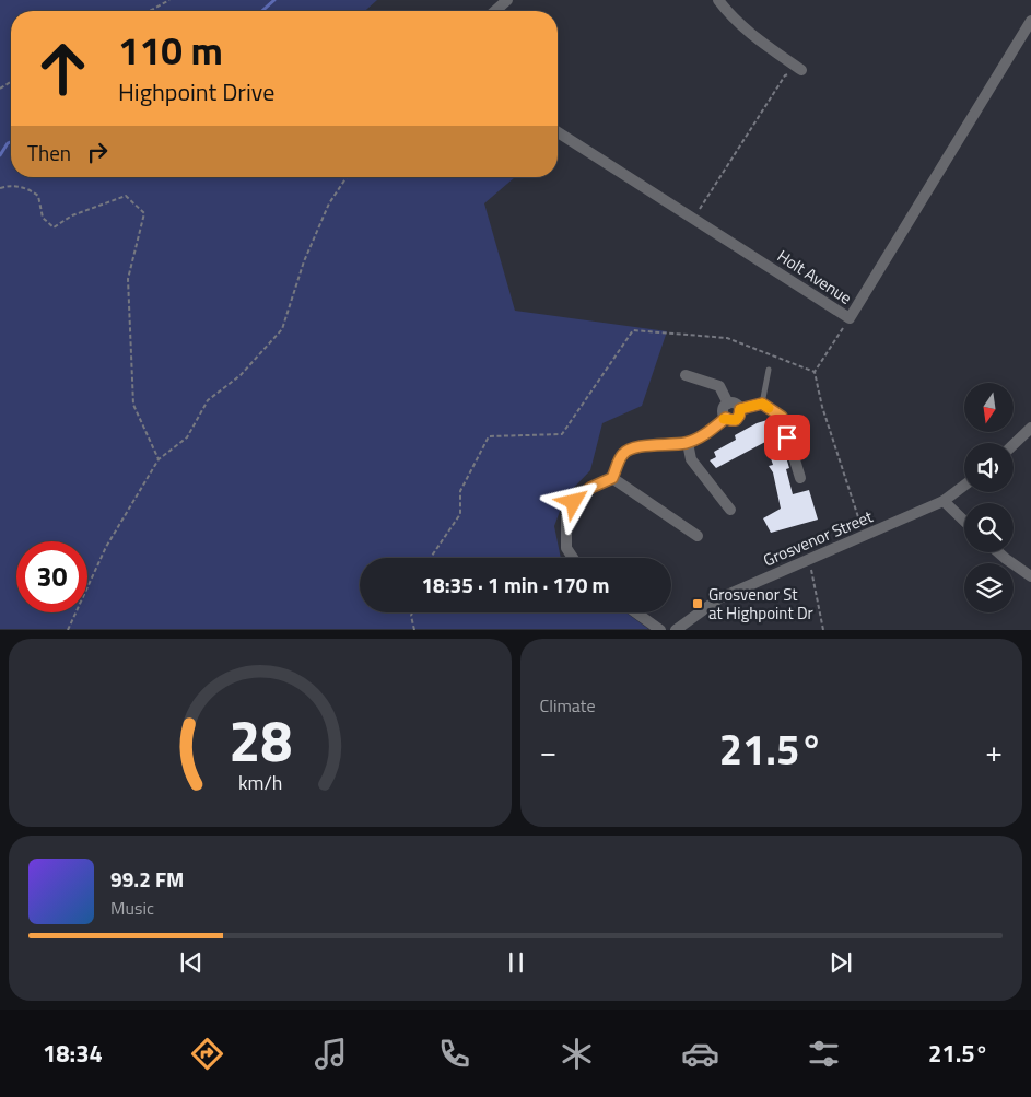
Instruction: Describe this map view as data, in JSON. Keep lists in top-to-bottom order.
{
  "streets": {
    "street": ["Holt Avenue", "Grosvenor Street"]
  },
  "places": {
    "transit": ["Grosvenor St at Highpoint Dr"]
  },
  "north": "bottom",
  "page": {
    "turn": ["110 m", "Highpoint Drive"],
    "then": "Then",
    "limit": "30",
    "trip": "18:35 · 1 min · 170 m",
    "tile": "Climate",
    "heat": ["−", "21.5°", "+"],
    "song": ["99.2 FM", "Music"],
    "tabs": ["18:34", "21.5°"],
    "gauge": ["28", "km/h"]
  }
}
